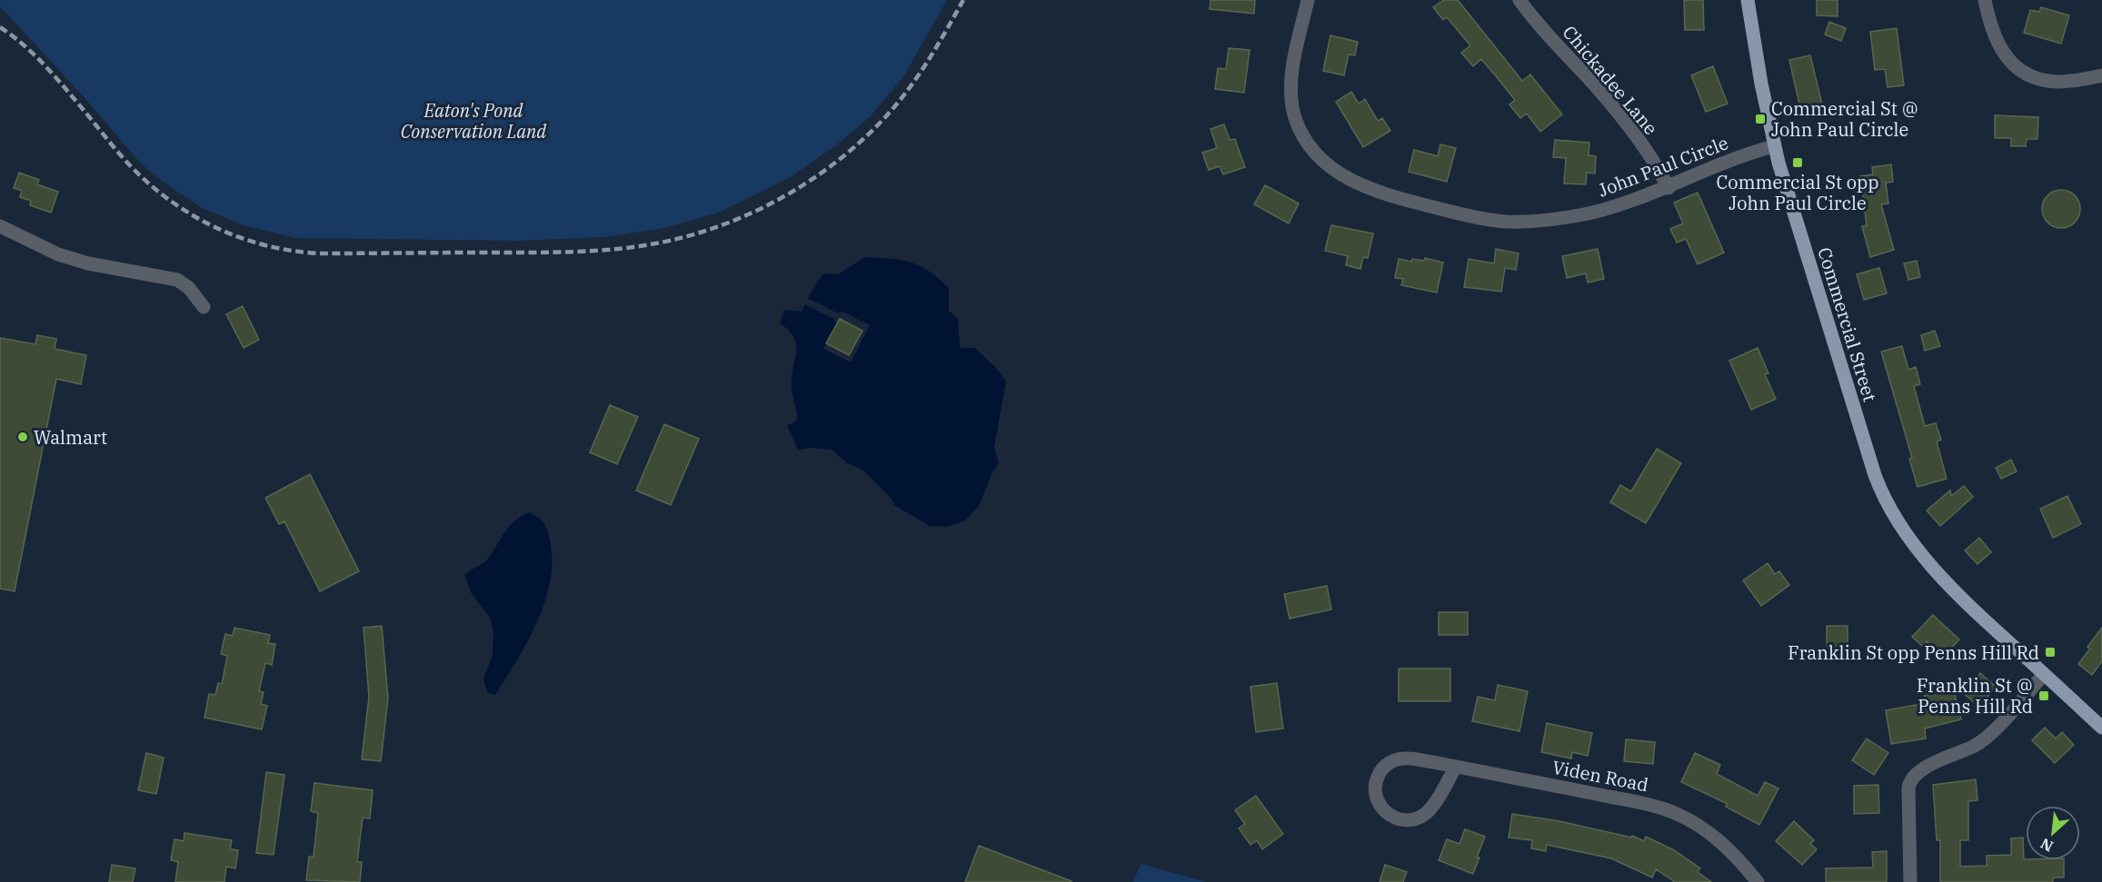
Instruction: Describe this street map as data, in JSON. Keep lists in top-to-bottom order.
{
  "streets": {
    "main road": ["Commercial Street"],
    "street": ["Chickadee Lane", "John Paul Circle", "Viden Road"]
  },
  "crossings": [
    ["Chickadee Lane", "John Paul Circle"],
    ["John Paul Circle", "Commercial Street"]
  ],
  "parks": ["Eaton's Pond Conservation Land"],
  "places": {
    "transit": [
      "Commercial St @ John Paul Circle",
      "Commercial St opp John Paul Circle",
      "Franklin St opp Penns Hill Rd",
      "Franklin St @ Penns Hill Rd"
    ],
    "other": ["Walmart"]
  },
  "north": "bottom left"
}
